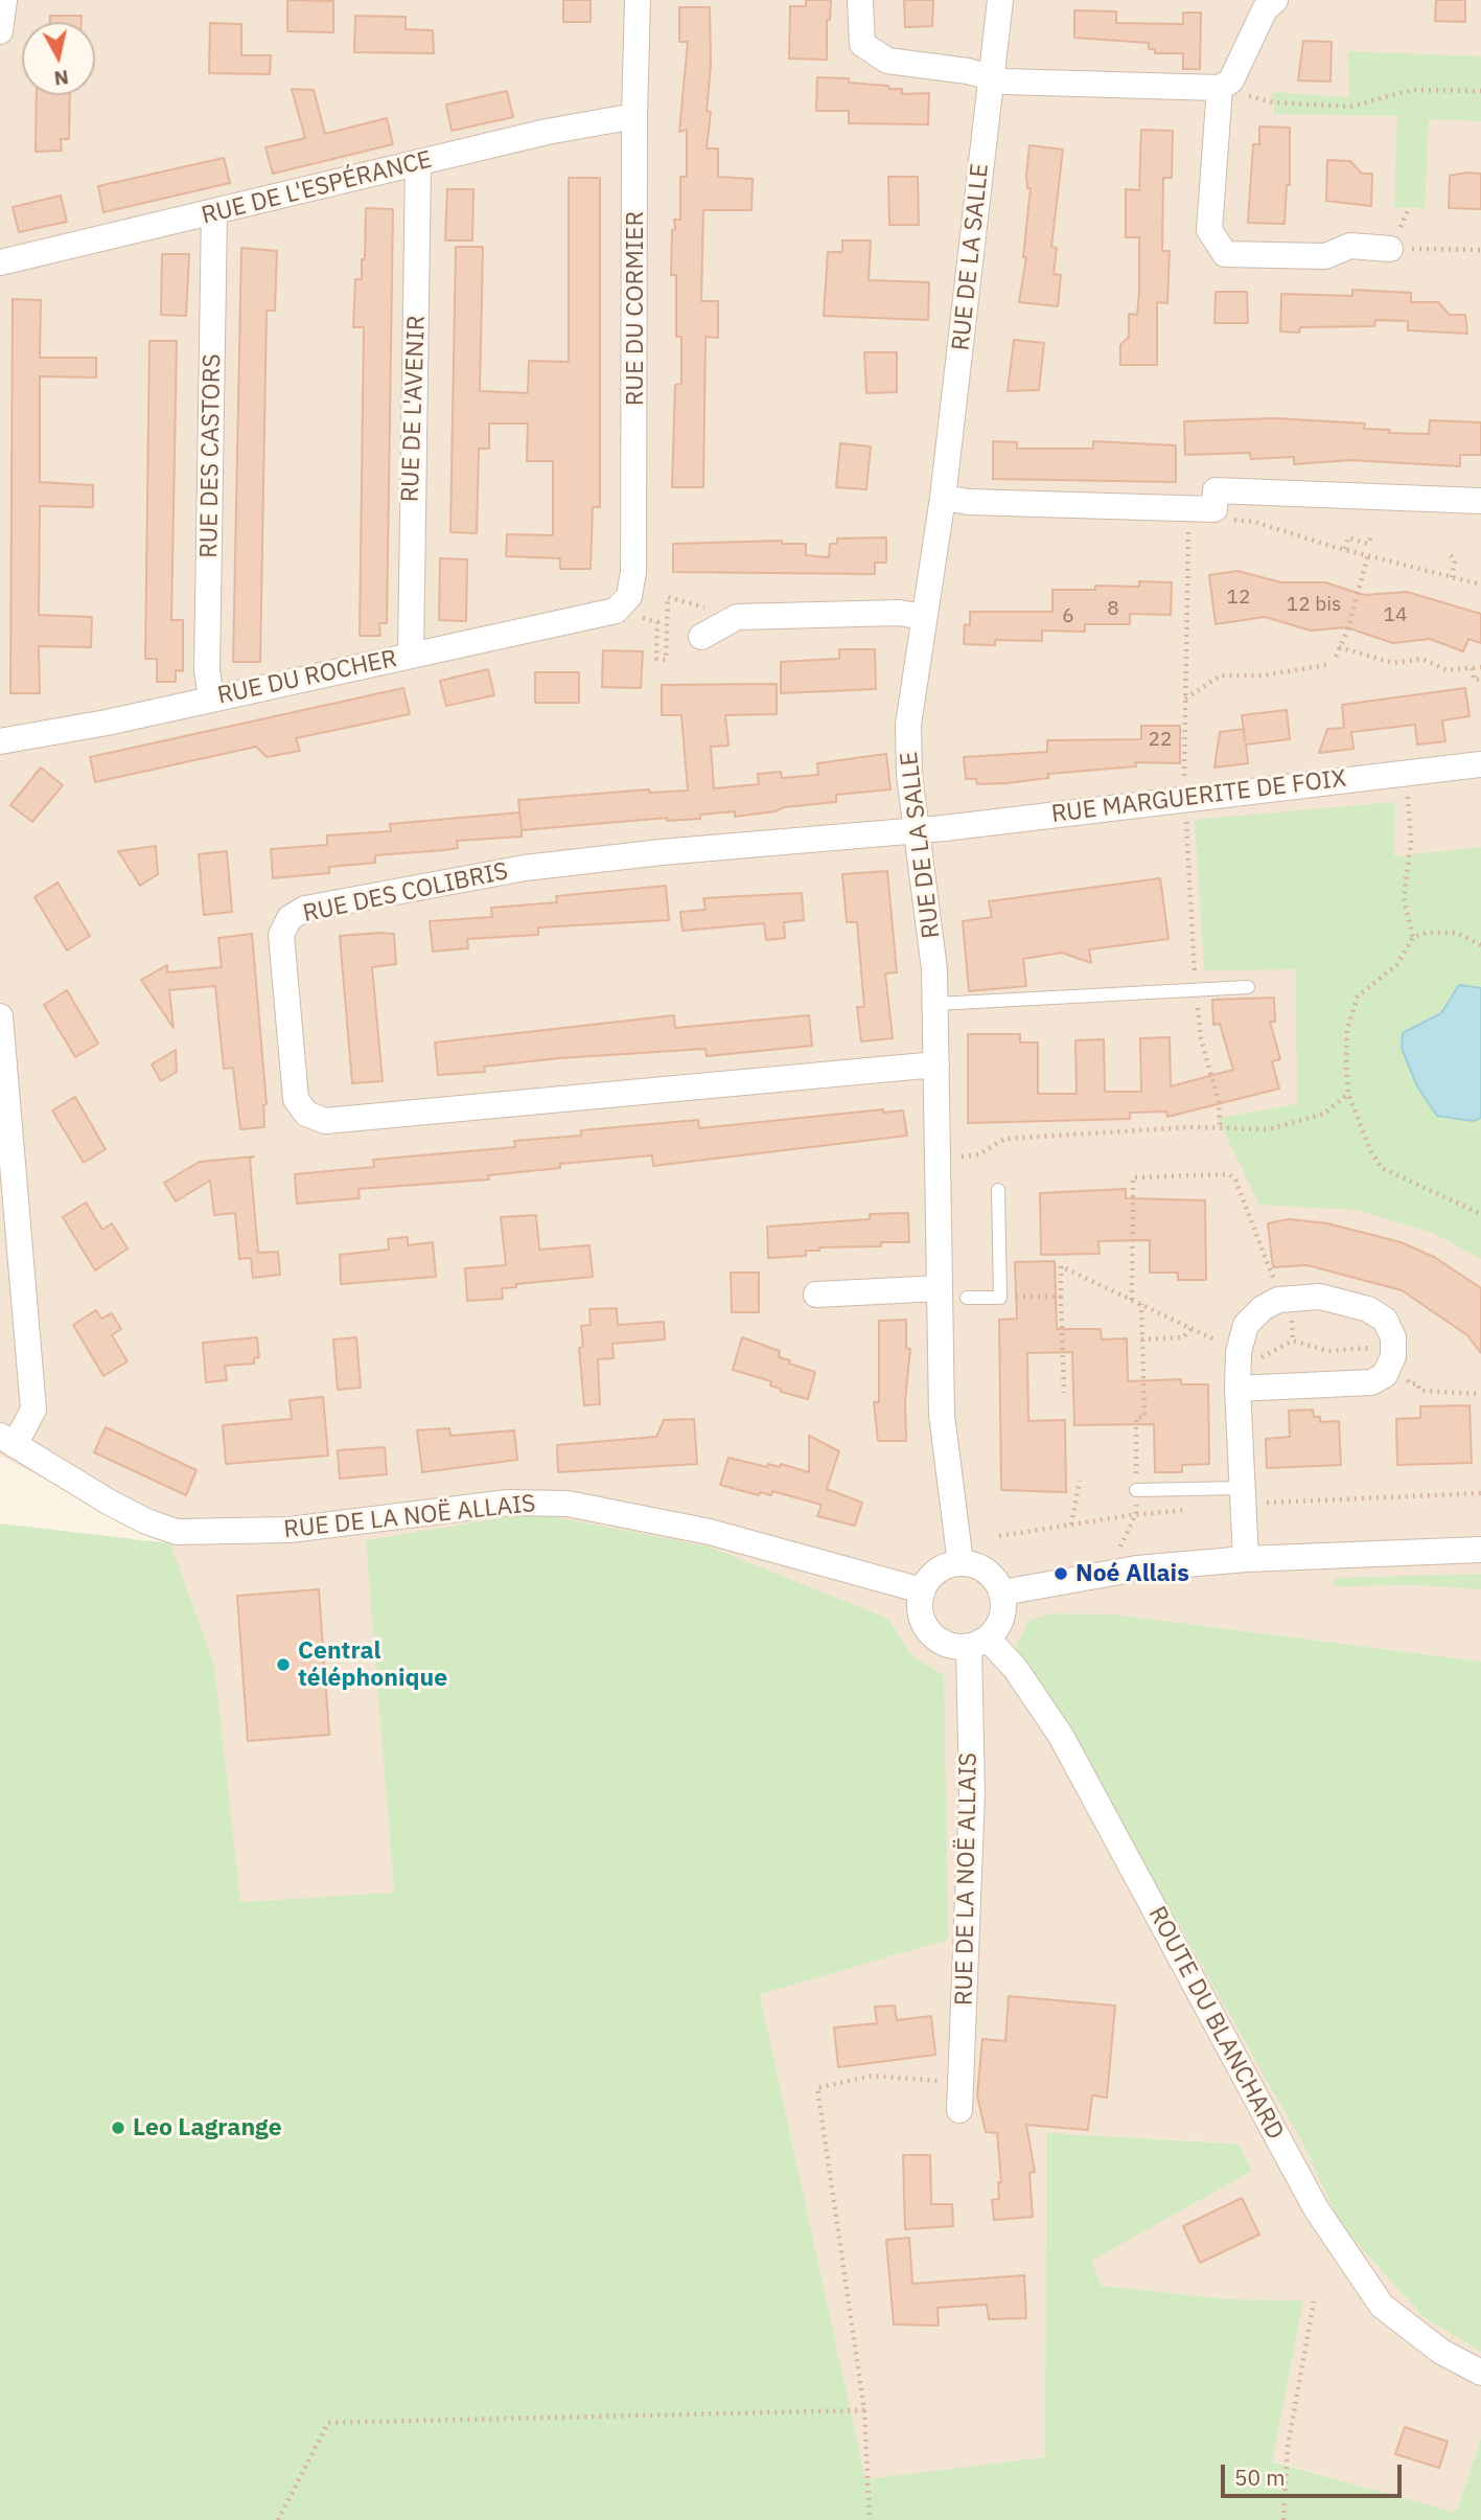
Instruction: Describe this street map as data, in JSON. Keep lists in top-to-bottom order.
{
  "streets": {
    "street": [
      "RUE DE L'ESPÉRANCE",
      "RUE DE LA SALLE",
      "RUE DU CORMIER",
      "RUE DE L'AVENIR",
      "RUE DES CASTORS",
      "RUE DU ROCHER",
      "RUE MARGUERITE DE FOIX",
      "RUE DES COLIBRIS",
      "RUE DE LA NOË ALLAIS",
      "ROUTE DU BLANCHARD"
    ]
  },
  "crossings": [
    ["RUE DE L'ESPÉRANCE", "RUE DU CORMIER"],
    ["RUE DE L'ESPÉRANCE", "RUE DE L'AVENIR"],
    ["RUE DE L'ESPÉRANCE", "RUE DES CASTORS"],
    ["RUE DE LA SALLE", "RUE MARGUERITE DE FOIX"],
    ["RUE DE LA SALLE", "RUE DES COLIBRIS"],
    ["RUE DE LA SALLE", "RUE DE LA NOË ALLAIS"],
    ["RUE DE LA SALLE", "ROUTE DU BLANCHARD"],
    ["RUE DU CORMIER", "RUE DU ROCHER"],
    ["RUE DE L'AVENIR", "RUE DU ROCHER"],
    ["RUE DES CASTORS", "RUE DU ROCHER"],
    ["RUE MARGUERITE DE FOIX", "RUE DES COLIBRIS"],
    ["RUE DE LA NOË ALLAIS", "ROUTE DU BLANCHARD"]
  ],
  "places": ["Noé Allais", "Central téléphonique", "Leo Lagrange"],
  "house_numbers": [
    "12",
    "12 bis",
    "8",
    "14",
    "6",
    "22"
  ],
  "scale_bar": "50 m",
  "north": "bottom"
}
